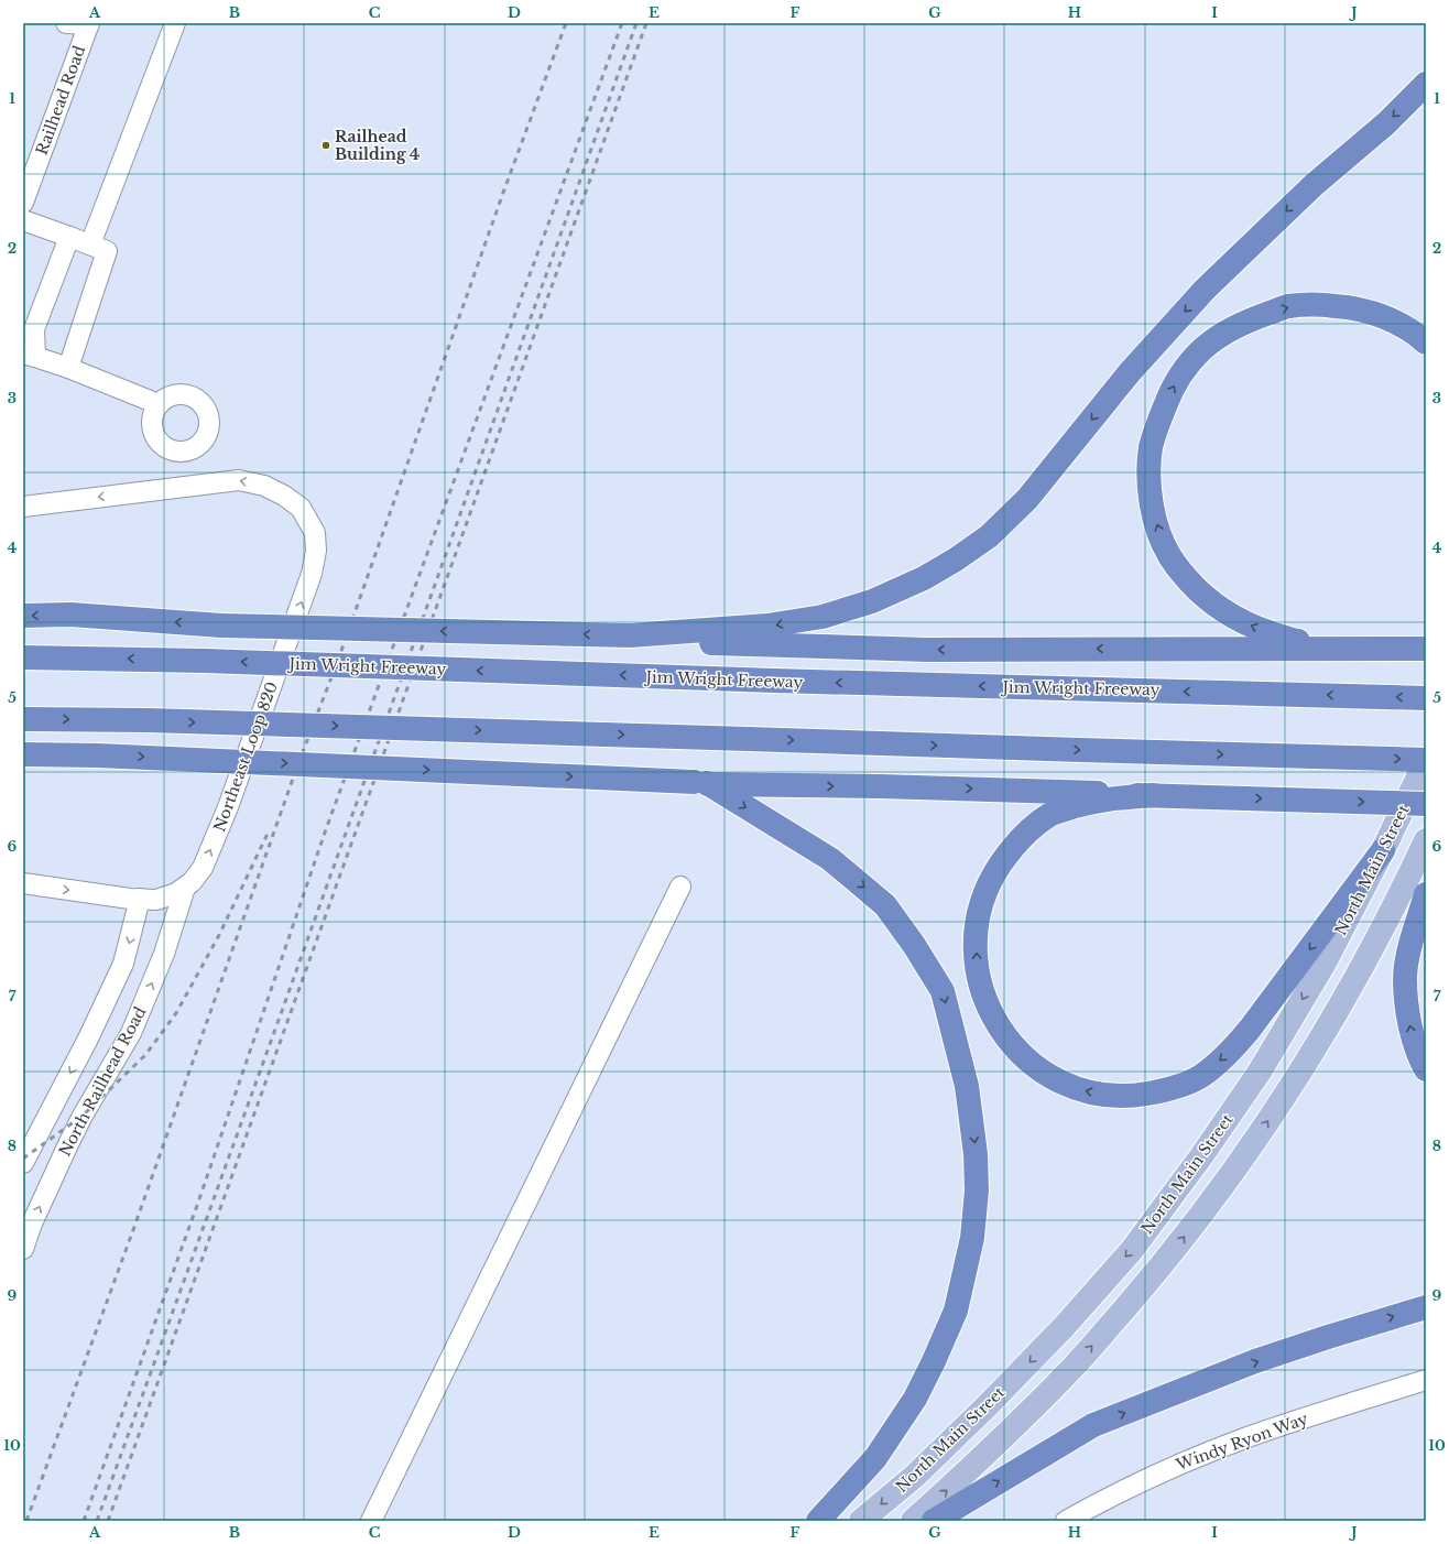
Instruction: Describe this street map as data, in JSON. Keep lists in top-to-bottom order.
{
  "streets": {
    "highway": ["Jim Wright Freeway"],
    "main road": ["North Main Street"],
    "street": [
      "Railhead Road",
      "Northeast Loop 820",
      "North Railhead Road",
      "Windy Ryon Way"
    ]
  },
  "crossings": [
    ["Northeast Loop 820", "North Railhead Road"]
  ],
  "places": ["Railhead Building 4"],
  "grid": {
    "columns": [
      "A",
      "B",
      "C",
      "D",
      "E",
      "F",
      "G",
      "H",
      "I",
      "J"
    ],
    "rows": [
      "1",
      "2",
      "3",
      "4",
      "5",
      "6",
      "7",
      "8",
      "9",
      "10"
    ]
  }
}
